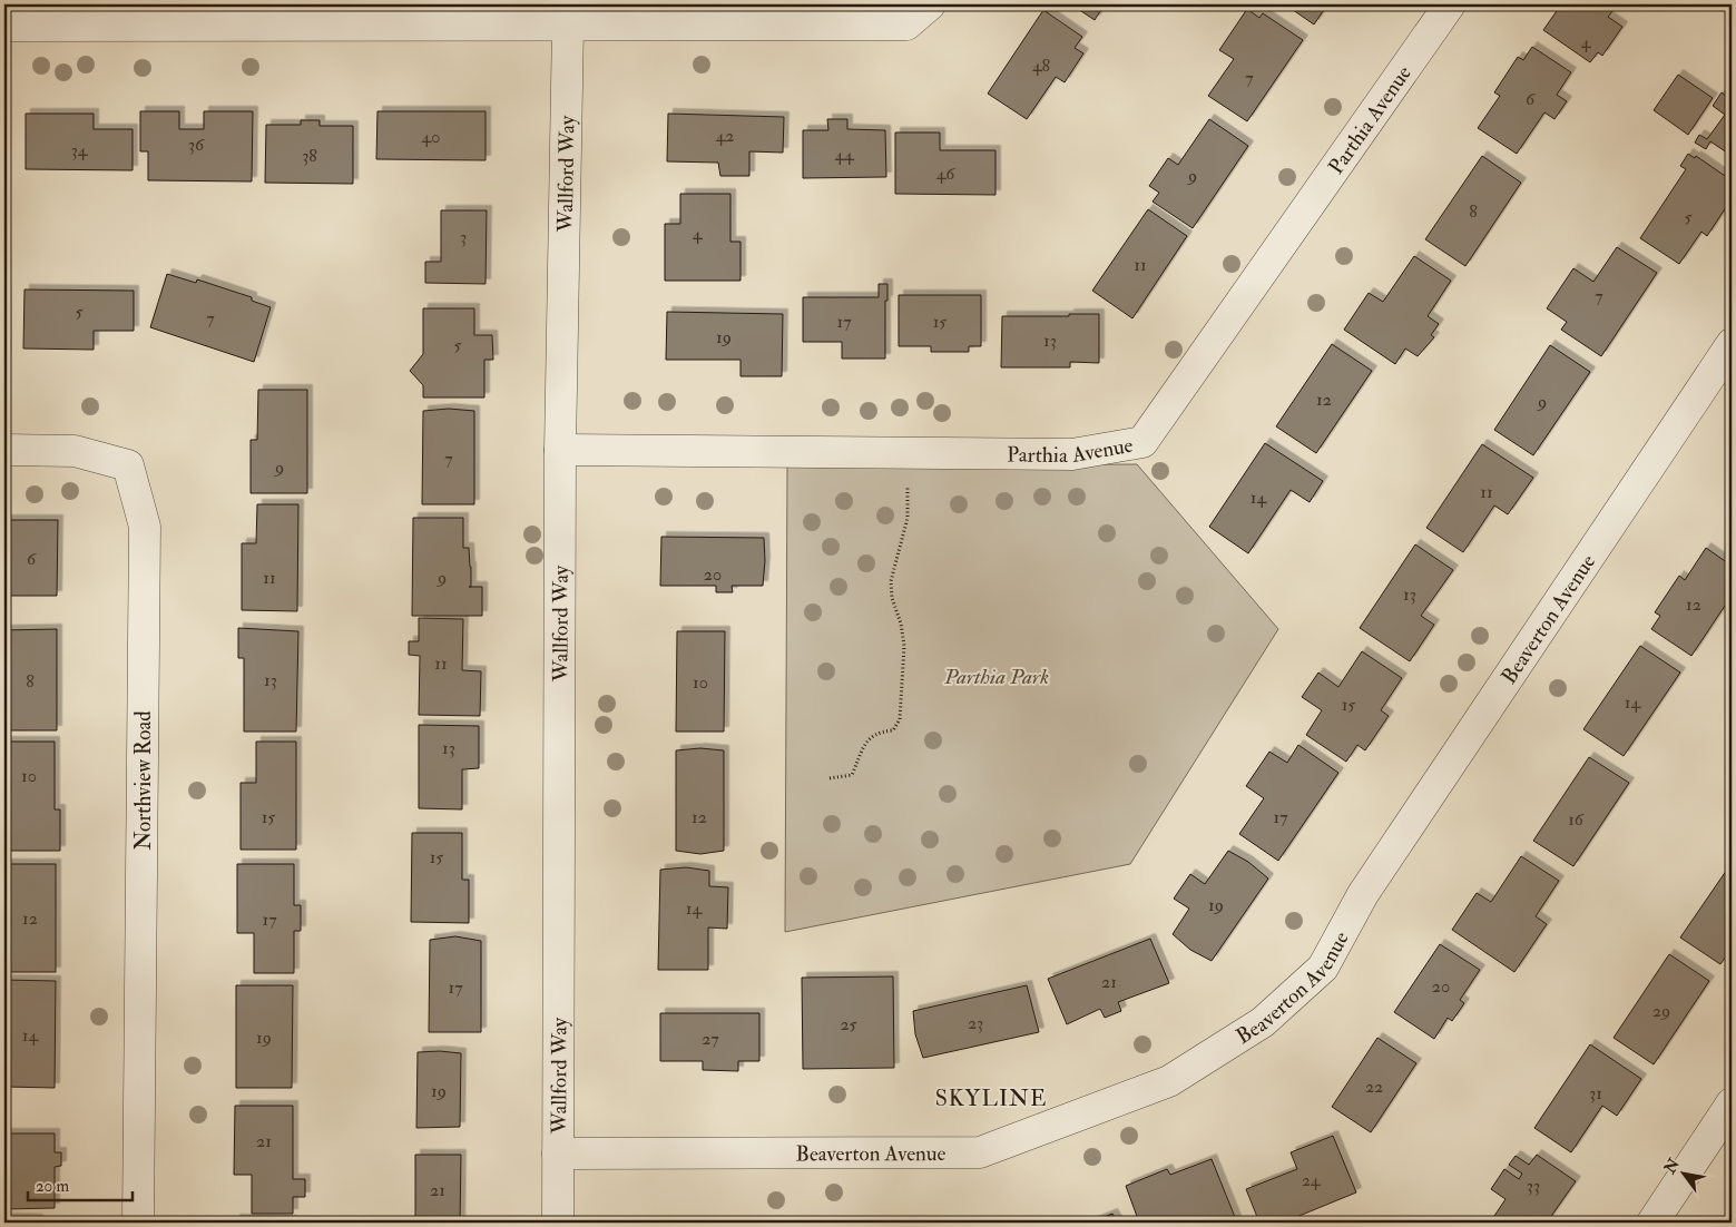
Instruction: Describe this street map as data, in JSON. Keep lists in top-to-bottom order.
{
  "streets": {
    "street": [
      "Parthia Avenue",
      "Wallford Way",
      "Beaverton Avenue",
      "Northview Road"
    ]
  },
  "crossings": [
    ["Parthia Avenue", "Wallford Way"],
    ["Wallford Way", "Beaverton Avenue"]
  ],
  "districts": ["SKYLINE"],
  "parks": ["Parthia Park"],
  "house_numbers": [
    "4",
    "48",
    "7",
    "6",
    "42",
    "40",
    "36",
    "34",
    "44",
    "38",
    "46",
    "9",
    "8",
    "5",
    "4",
    "3",
    "11",
    "7",
    "5",
    "7",
    "17",
    "15",
    "19",
    "13",
    "5",
    "12",
    "9",
    "7",
    "9",
    "11",
    "14",
    "6",
    "20",
    "11",
    "9",
    "13",
    "12",
    "11",
    "13",
    "8",
    "10",
    "14",
    "15",
    "13",
    "10",
    "15",
    "12",
    "17",
    "16",
    "15",
    "19",
    "14",
    "12",
    "17",
    "21",
    "20",
    "17",
    "29",
    "23",
    "25",
    "14",
    "19",
    "27",
    "22",
    "19",
    "31",
    "21",
    "24",
    "33",
    "21"
  ],
  "scale_bar": "20 m",
  "north": "top left"
}
